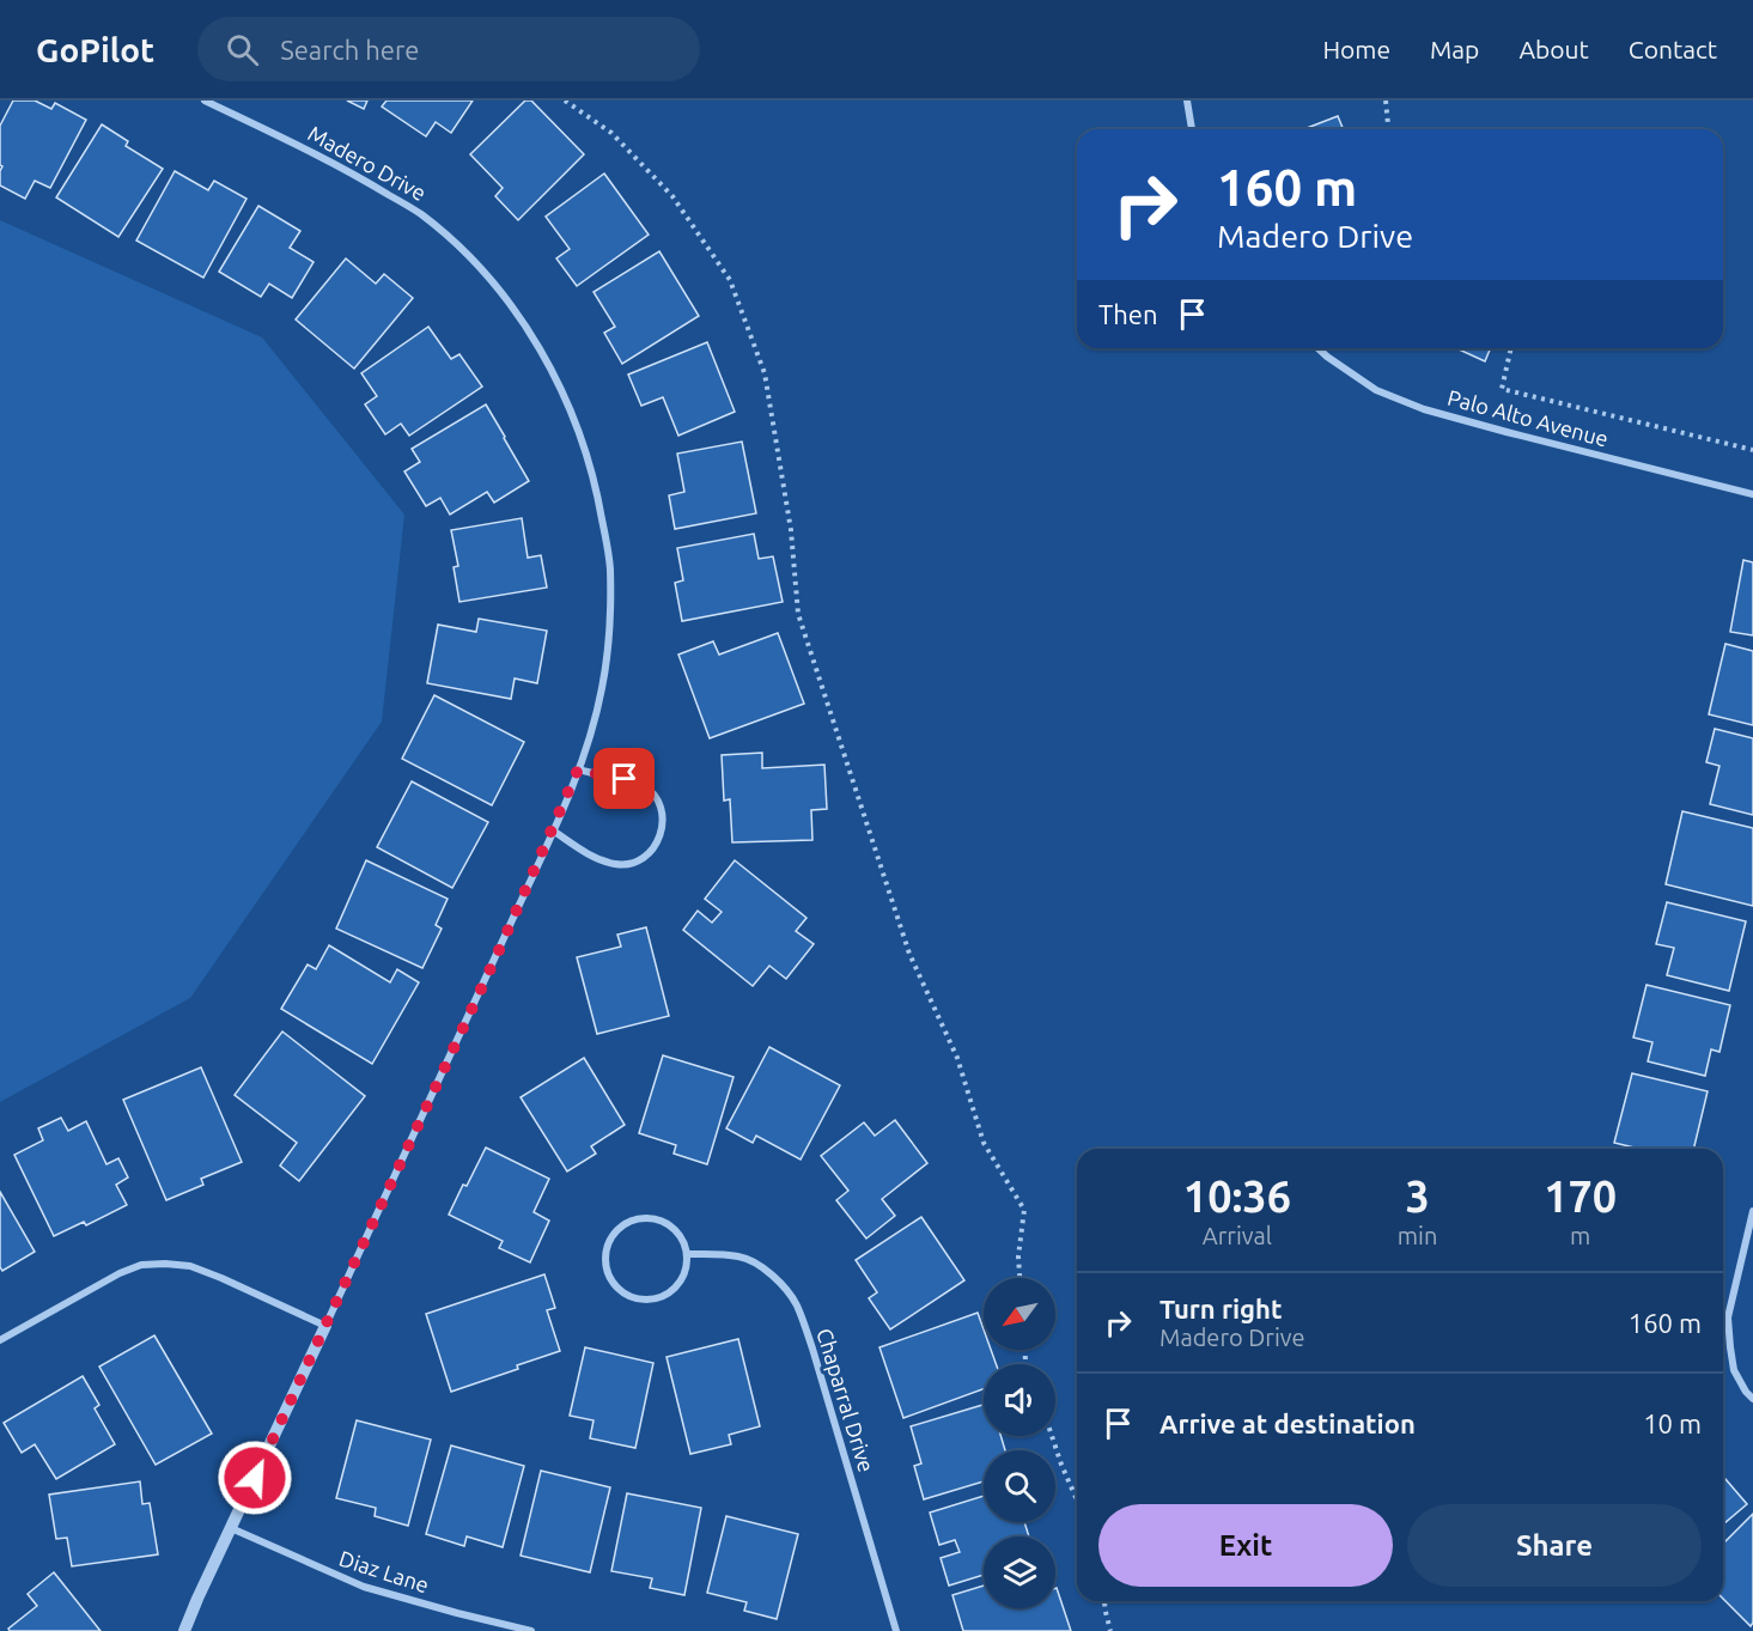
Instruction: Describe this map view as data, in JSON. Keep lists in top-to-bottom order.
{
  "streets": {
    "street": [
      "Madero Drive",
      "Palo Alto Avenue",
      "Chaparral Drive",
      "Diaz Lane"
    ]
  },
  "crossings": [
    ["Madero Drive", "Diaz Lane"]
  ],
  "north": "bottom left",
  "page": {
    "header": "GoPilot",
    "search": "Search here",
    "nav": [
      "Home",
      "Map",
      "About",
      "Contact"
    ],
    "turn": ["160 m", "Madero Drive"],
    "then": "Then",
    "eta": [
      "10:36",
      "Arrival",
      "3",
      "min",
      "170",
      "m"
    ],
    "list": [
      {
        "name": "Turn right",
        "note": "Madero Drive",
        "value": "160 m"
      },
      {
        "name": "Arrive at destination",
        "value": "10 m"
      }
    ],
    "buttons": ["Exit", "Share"]
  }
}
